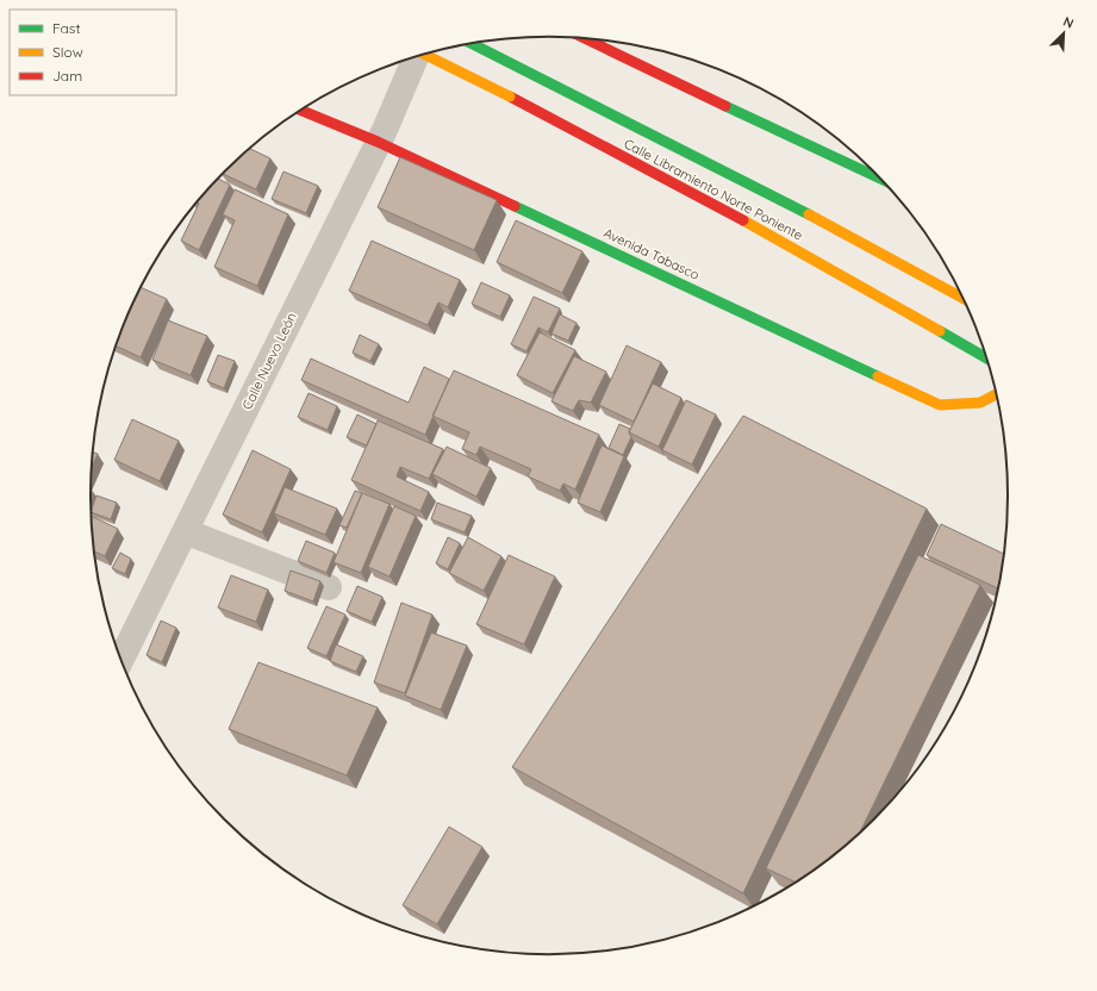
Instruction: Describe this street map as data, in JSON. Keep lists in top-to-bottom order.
{
  "streets": {
    "main road": ["Calle Libramiento Norte Poniente", "Avenida Tabasco"],
    "street": ["Calle Nuevo León"]
  },
  "crossings": [
    ["Avenida Tabasco", "Calle Nuevo León"]
  ],
  "legend": ["Fast", "Slow", "Jam"],
  "north": "top right"
}
